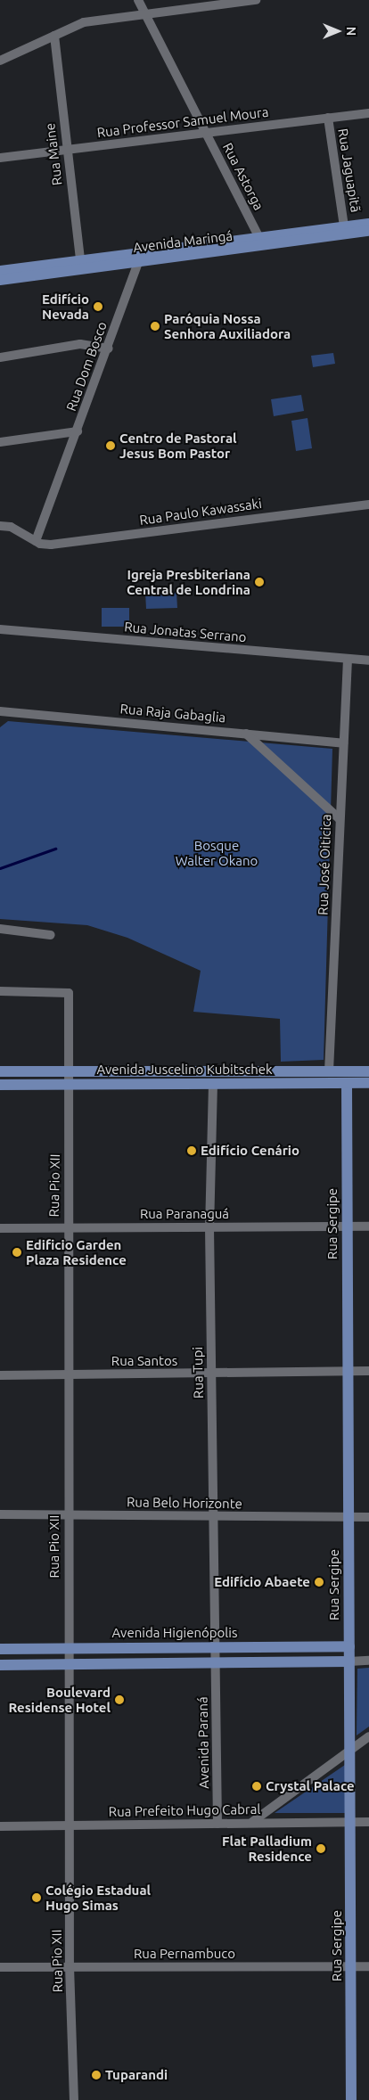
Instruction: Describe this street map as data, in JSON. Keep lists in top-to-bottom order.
{
  "streets": {
    "main road": [
      "Avenida Maringá",
      "Avenida Juscelino Kubitschek",
      "Rua Sergipe",
      "Avenida Higienópolis"
    ],
    "street": [
      "Rua Professor Samuel Moura",
      "Rua Maine",
      "Rua Jaguapitã",
      "Rua Astorga",
      "Rua Dom Bosco",
      "Rua Paulo Kawassaki",
      "Rua Jonatas Serrano",
      "Rua Raja Gabaglia",
      "Rua José Oiticica",
      "Rua Pio XII",
      "Rua Paranaguá",
      "Rua Santos",
      "Rua Tupi",
      "Rua Belo Horizonte",
      "Avenida Paraná",
      "Rua Prefeito Hugo Cabral",
      "Rua Pernambuco"
    ]
  },
  "crossings": [
    ["Rua Professor Samuel Moura", "Rua Maine"],
    ["Rua Professor Samuel Moura", "Rua Jaguapitã"],
    ["Rua Professor Samuel Moura", "Rua Astorga"],
    ["Rua Maine", "Avenida Maringá"],
    ["Rua Jaguapitã", "Avenida Maringá"],
    ["Rua Astorga", "Avenida Maringá"],
    ["Avenida Maringá", "Rua Dom Bosco"],
    ["Rua Dom Bosco", "Rua Paulo Kawassaki"],
    ["Rua Jonatas Serrano", "Rua José Oiticica"],
    ["Rua Raja Gabaglia", "Rua José Oiticica"],
    ["Rua José Oiticica", "Avenida Juscelino Kubitschek"],
    ["Avenida Juscelino Kubitschek", "Rua Pio XII"],
    ["Avenida Juscelino Kubitschek", "Rua Sergipe"],
    ["Avenida Juscelino Kubitschek", "Rua Tupi"],
    ["Rua Pio XII", "Rua Paranaguá"],
    ["Rua Pio XII", "Rua Santos"],
    ["Rua Pio XII", "Rua Belo Horizonte"],
    ["Rua Pio XII", "Avenida Higienópolis"],
    ["Rua Pio XII", "Rua Prefeito Hugo Cabral"],
    ["Rua Pio XII", "Rua Pernambuco"],
    ["Rua Paranaguá", "Rua Sergipe"],
    ["Rua Paranaguá", "Rua Tupi"],
    ["Rua Sergipe", "Rua Santos"],
    ["Rua Sergipe", "Rua Belo Horizonte"],
    ["Rua Sergipe", "Avenida Higienópolis"],
    ["Rua Sergipe", "Rua Prefeito Hugo Cabral"],
    ["Rua Sergipe", "Rua Pernambuco"],
    ["Rua Santos", "Rua Tupi"],
    ["Rua Tupi", "Rua Belo Horizonte"],
    ["Rua Tupi", "Avenida Higienópolis"],
    ["Rua Tupi", "Avenida Paraná"],
    ["Avenida Paraná", "Rua Prefeito Hugo Cabral"]
  ],
  "parks": ["Bosque Walter Okano"],
  "places": [
    "Edifício Nevada",
    "Paróquia Nossa Senhora Auxiliadora",
    "Centro de Pastoral Jesus Bom Pastor",
    "Igreja Presbiteriana Central de Londrina",
    "Edifício Cenário",
    "Edificio Garden Plaza Residence",
    "Edifício Abaete",
    "Boulevard Residense Hotel",
    "Crystal Palace",
    "Flat Palladium Residence",
    "Colégio Estadual Hugo Simas",
    "Tuparandi"
  ],
  "north": "right"
}
